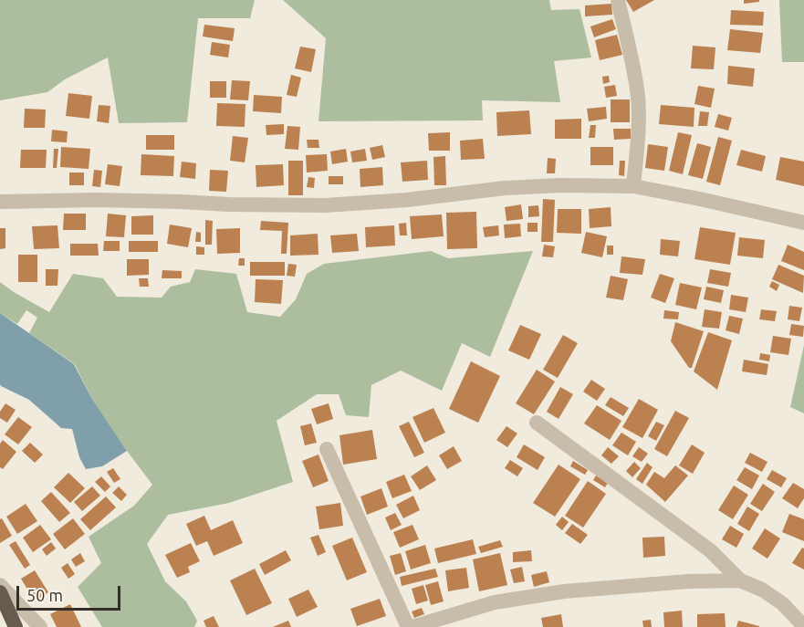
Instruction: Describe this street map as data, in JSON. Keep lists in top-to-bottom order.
{
  "scale_bar": "50 m"
}
